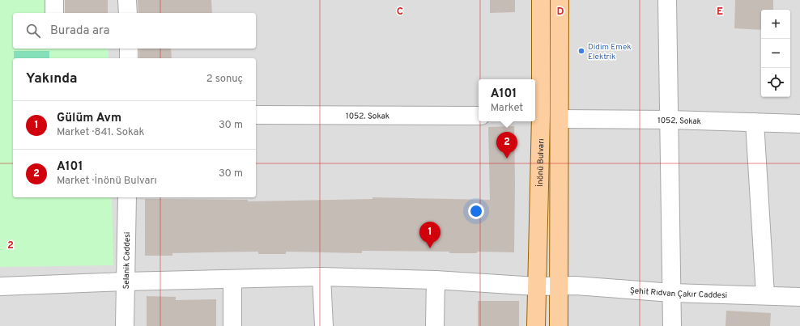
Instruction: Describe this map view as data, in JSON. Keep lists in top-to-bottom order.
{
  "streets": {
    "main road": ["İnönü Bulvarı"],
    "street": ["1052. Sokak", "Selanik Caddesi", "Şehit Rıdvan Çakır Caddesi"]
  },
  "crossings": [
    ["İnönü Bulvarı", "Şehit Rıdvan Çakır Caddesi"],
    ["Selanik Caddesi", "Şehit Rıdvan Çakır Caddesi"]
  ],
  "places": ["Didim Emek Elektrik"],
  "page": {
    "map_buttons": ["+", "−"],
    "search": "Burada ara",
    "heading": ["Yakında", "2 sonuç"],
    "popup": ["A101", "Market"],
    "list": [
      {
        "mark": "1",
        "name": "Gülüm Avm",
        "note": "Market · 841. Sokak",
        "value": "30 m"
      },
      {
        "mark": "2",
        "name": "A101",
        "note": "Market · İnönü Bulvarı",
        "value": "30 m"
      }
    ],
    "pins": ["2", "1"]
  },
  "grid": {
    "columns": ["C", "D", "E"],
    "rows": ["2"]
  }
}
